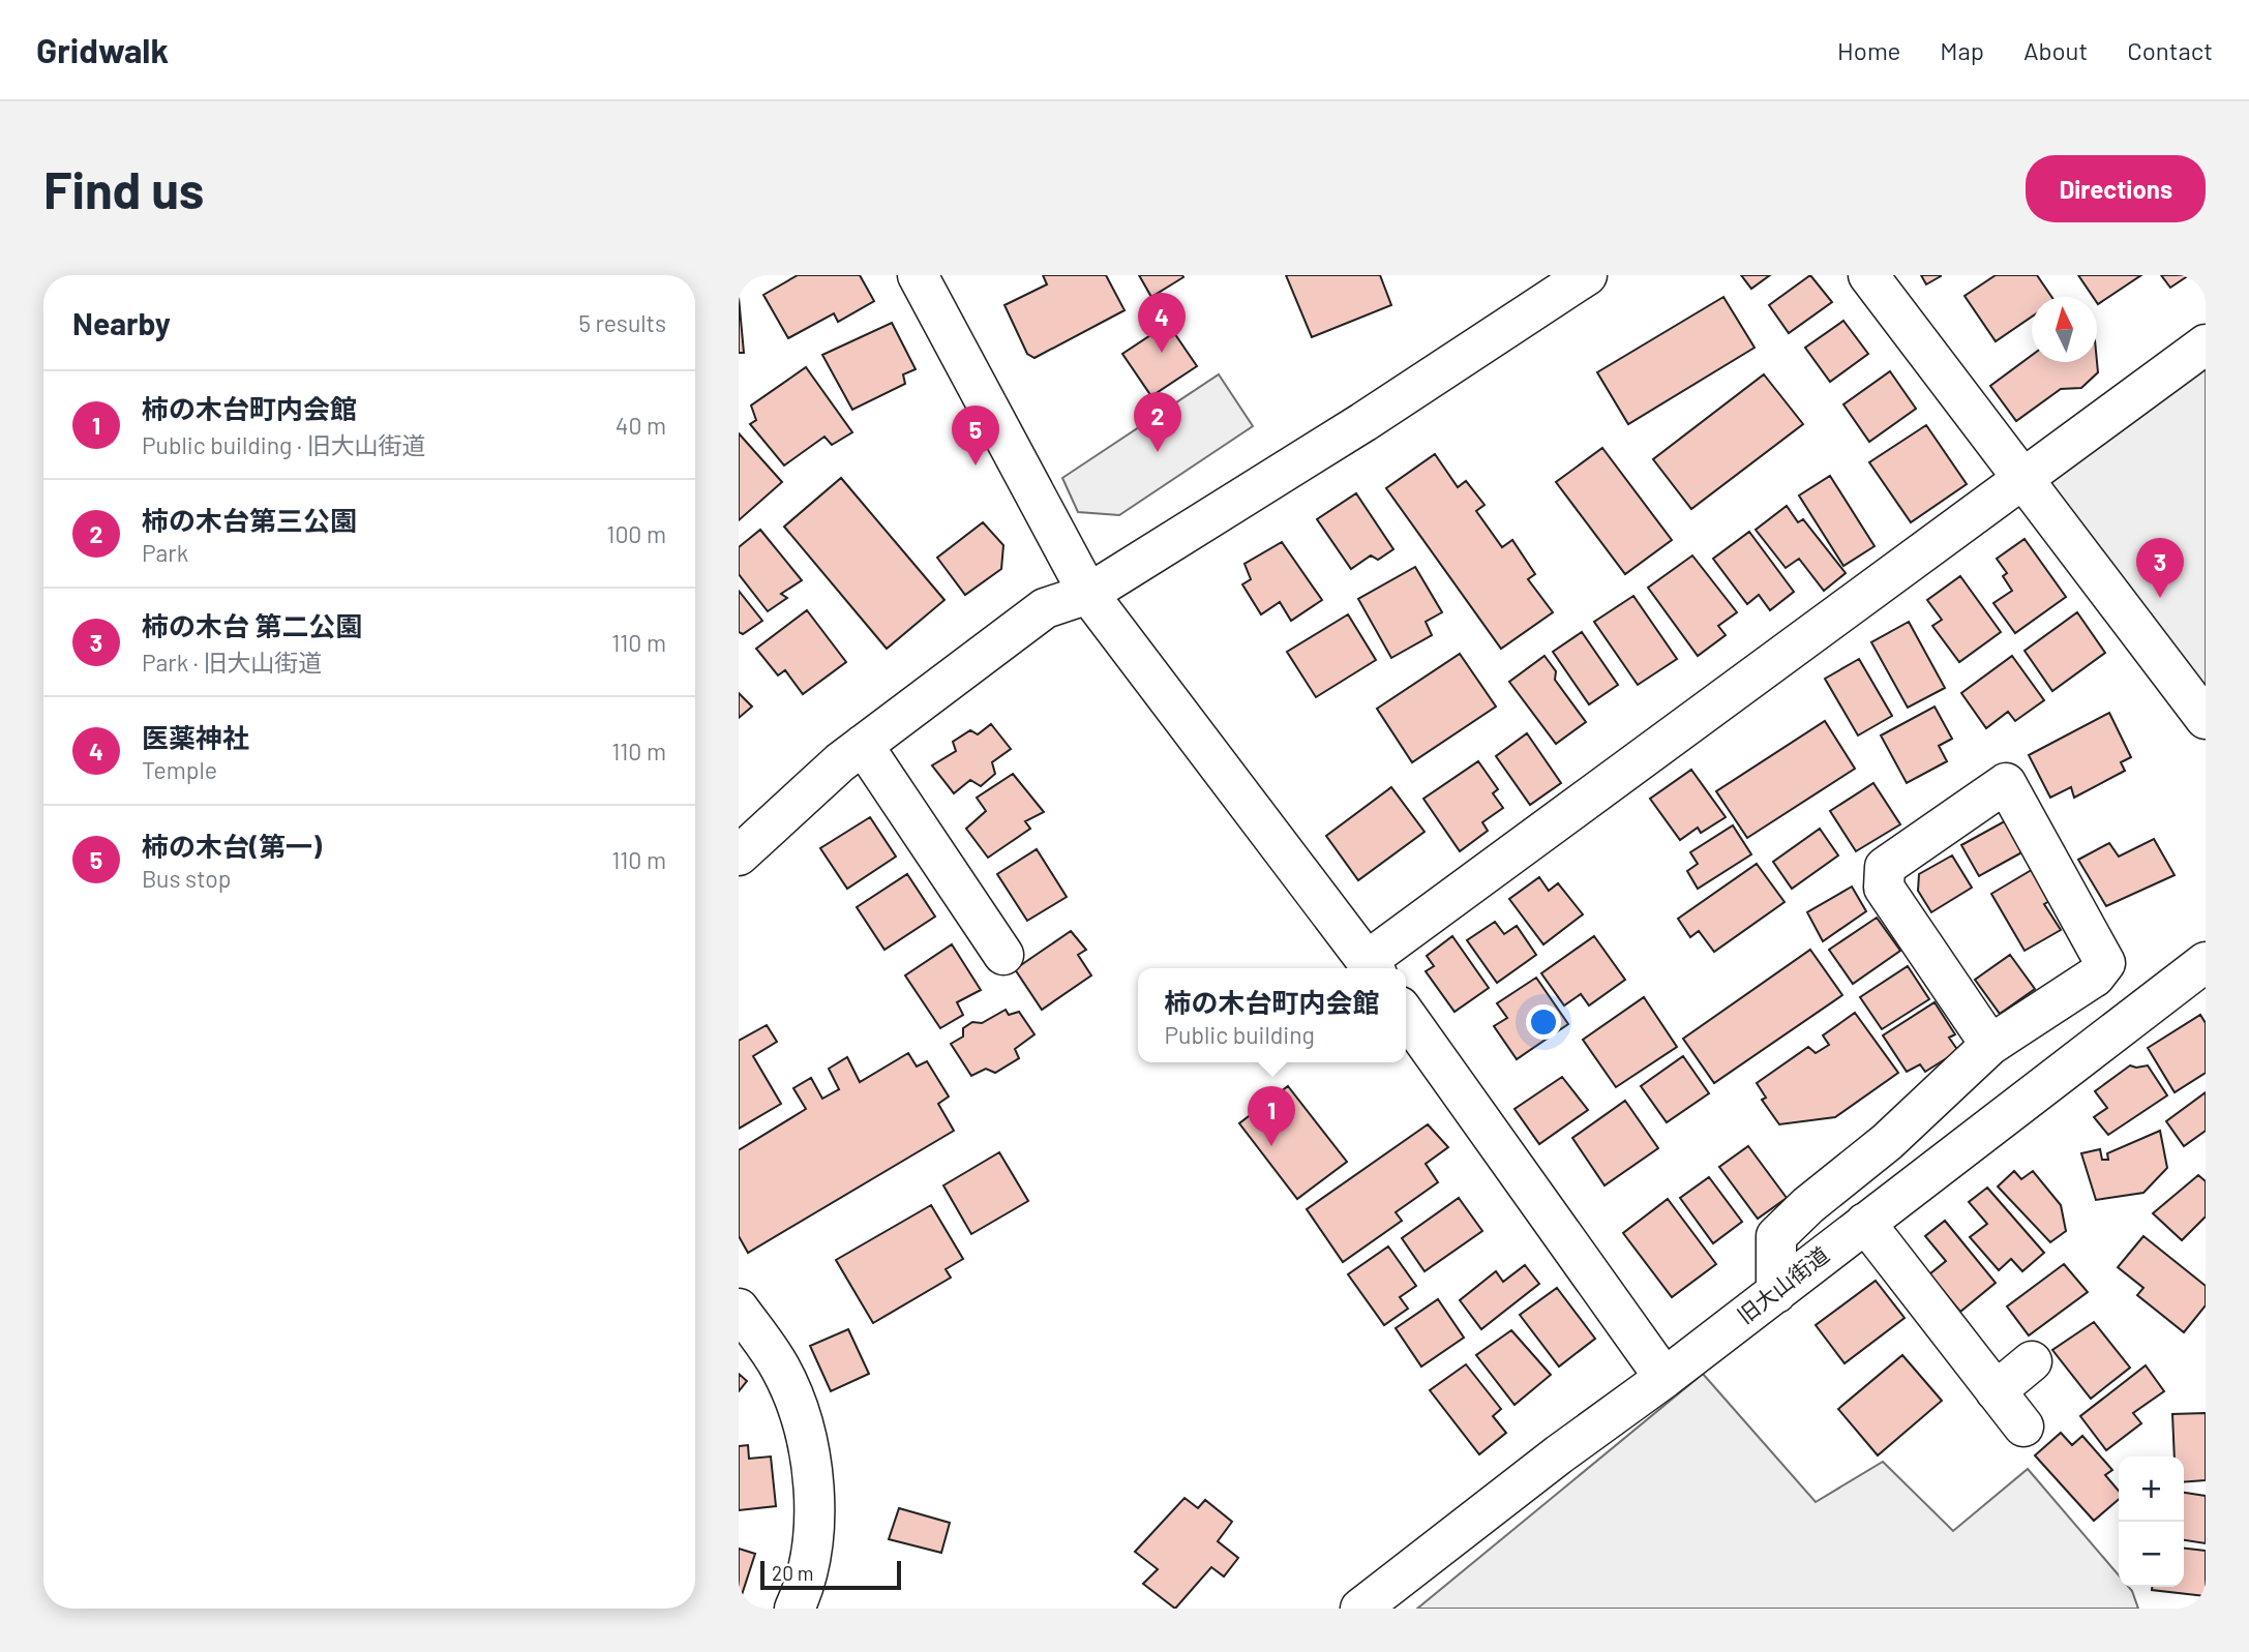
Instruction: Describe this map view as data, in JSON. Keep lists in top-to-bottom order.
{
  "streets": {
    "street": ["旧大山街道"]
  },
  "scale_bar": "20 m",
  "north": "top",
  "page": {
    "header": "Gridwalk",
    "nav": [
      "Home",
      "Map",
      "About",
      "Contact"
    ],
    "buttons": "Directions",
    "title": "Find us",
    "heading": ["Nearby", "5 results"],
    "pins": [
      "4",
      "2",
      "5",
      "3",
      "1"
    ],
    "list": [
      {
        "mark": "1",
        "name": "柿の木台町内会館",
        "note": "Public building · 旧大山街道",
        "value": "40 m"
      },
      {
        "mark": "2",
        "name": "柿の木台第三公園",
        "note": "Park",
        "value": "100 m"
      },
      {
        "mark": "3",
        "name": "柿の木台 第二公園",
        "note": "Park · 旧大山街道",
        "value": "110 m"
      },
      {
        "mark": "4",
        "name": "医薬神社",
        "note": "Temple",
        "value": "110 m"
      },
      {
        "mark": "5",
        "name": "柿の木台(第一)",
        "note": "Bus stop",
        "value": "110 m"
      }
    ],
    "popup": ["柿の木台町内会館", "Public building"],
    "map_buttons": ["+", "−"],
    "scale": "20 m"
  }
}
